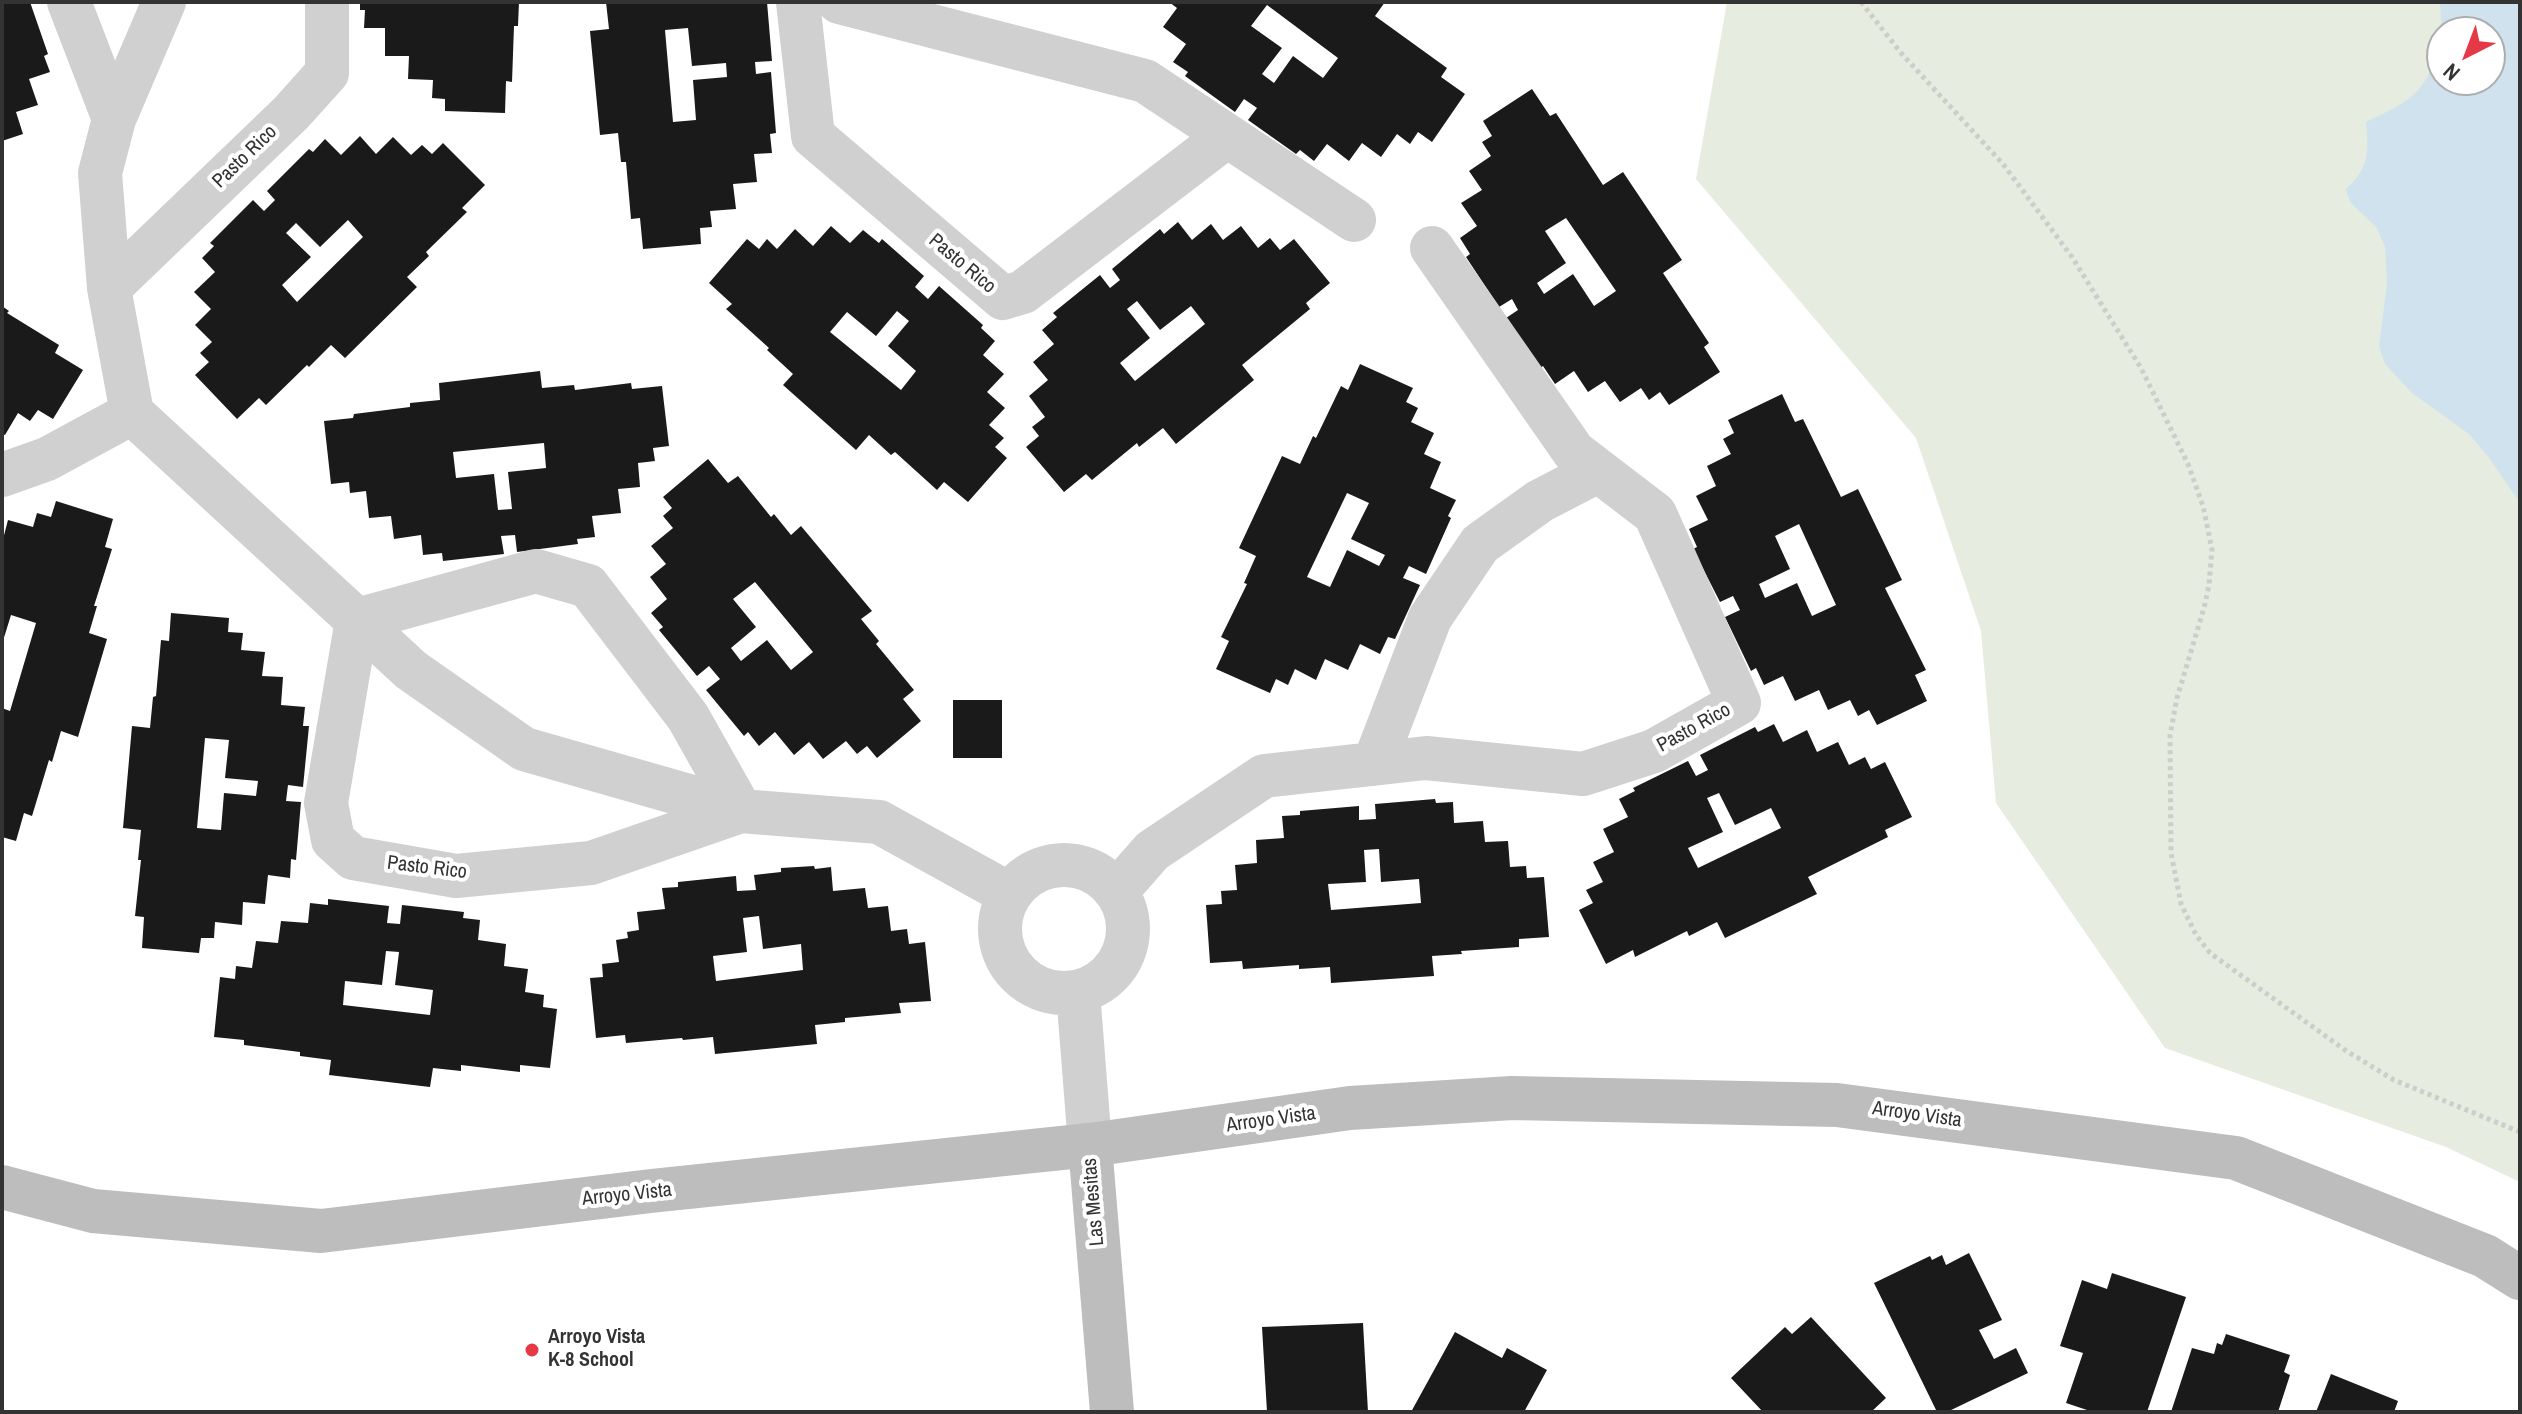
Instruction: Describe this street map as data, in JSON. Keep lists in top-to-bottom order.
{
  "streets": {
    "main road": ["Arroyo Vista", "Las Mesitas"],
    "street": ["Pasto Rico"]
  },
  "crossings": [
    ["Pasto Rico", "Las Mesitas"],
    ["Arroyo Vista", "Las Mesitas"]
  ],
  "places": ["Arroyo Vista K-8 School"],
  "north": "bottom left"
}
